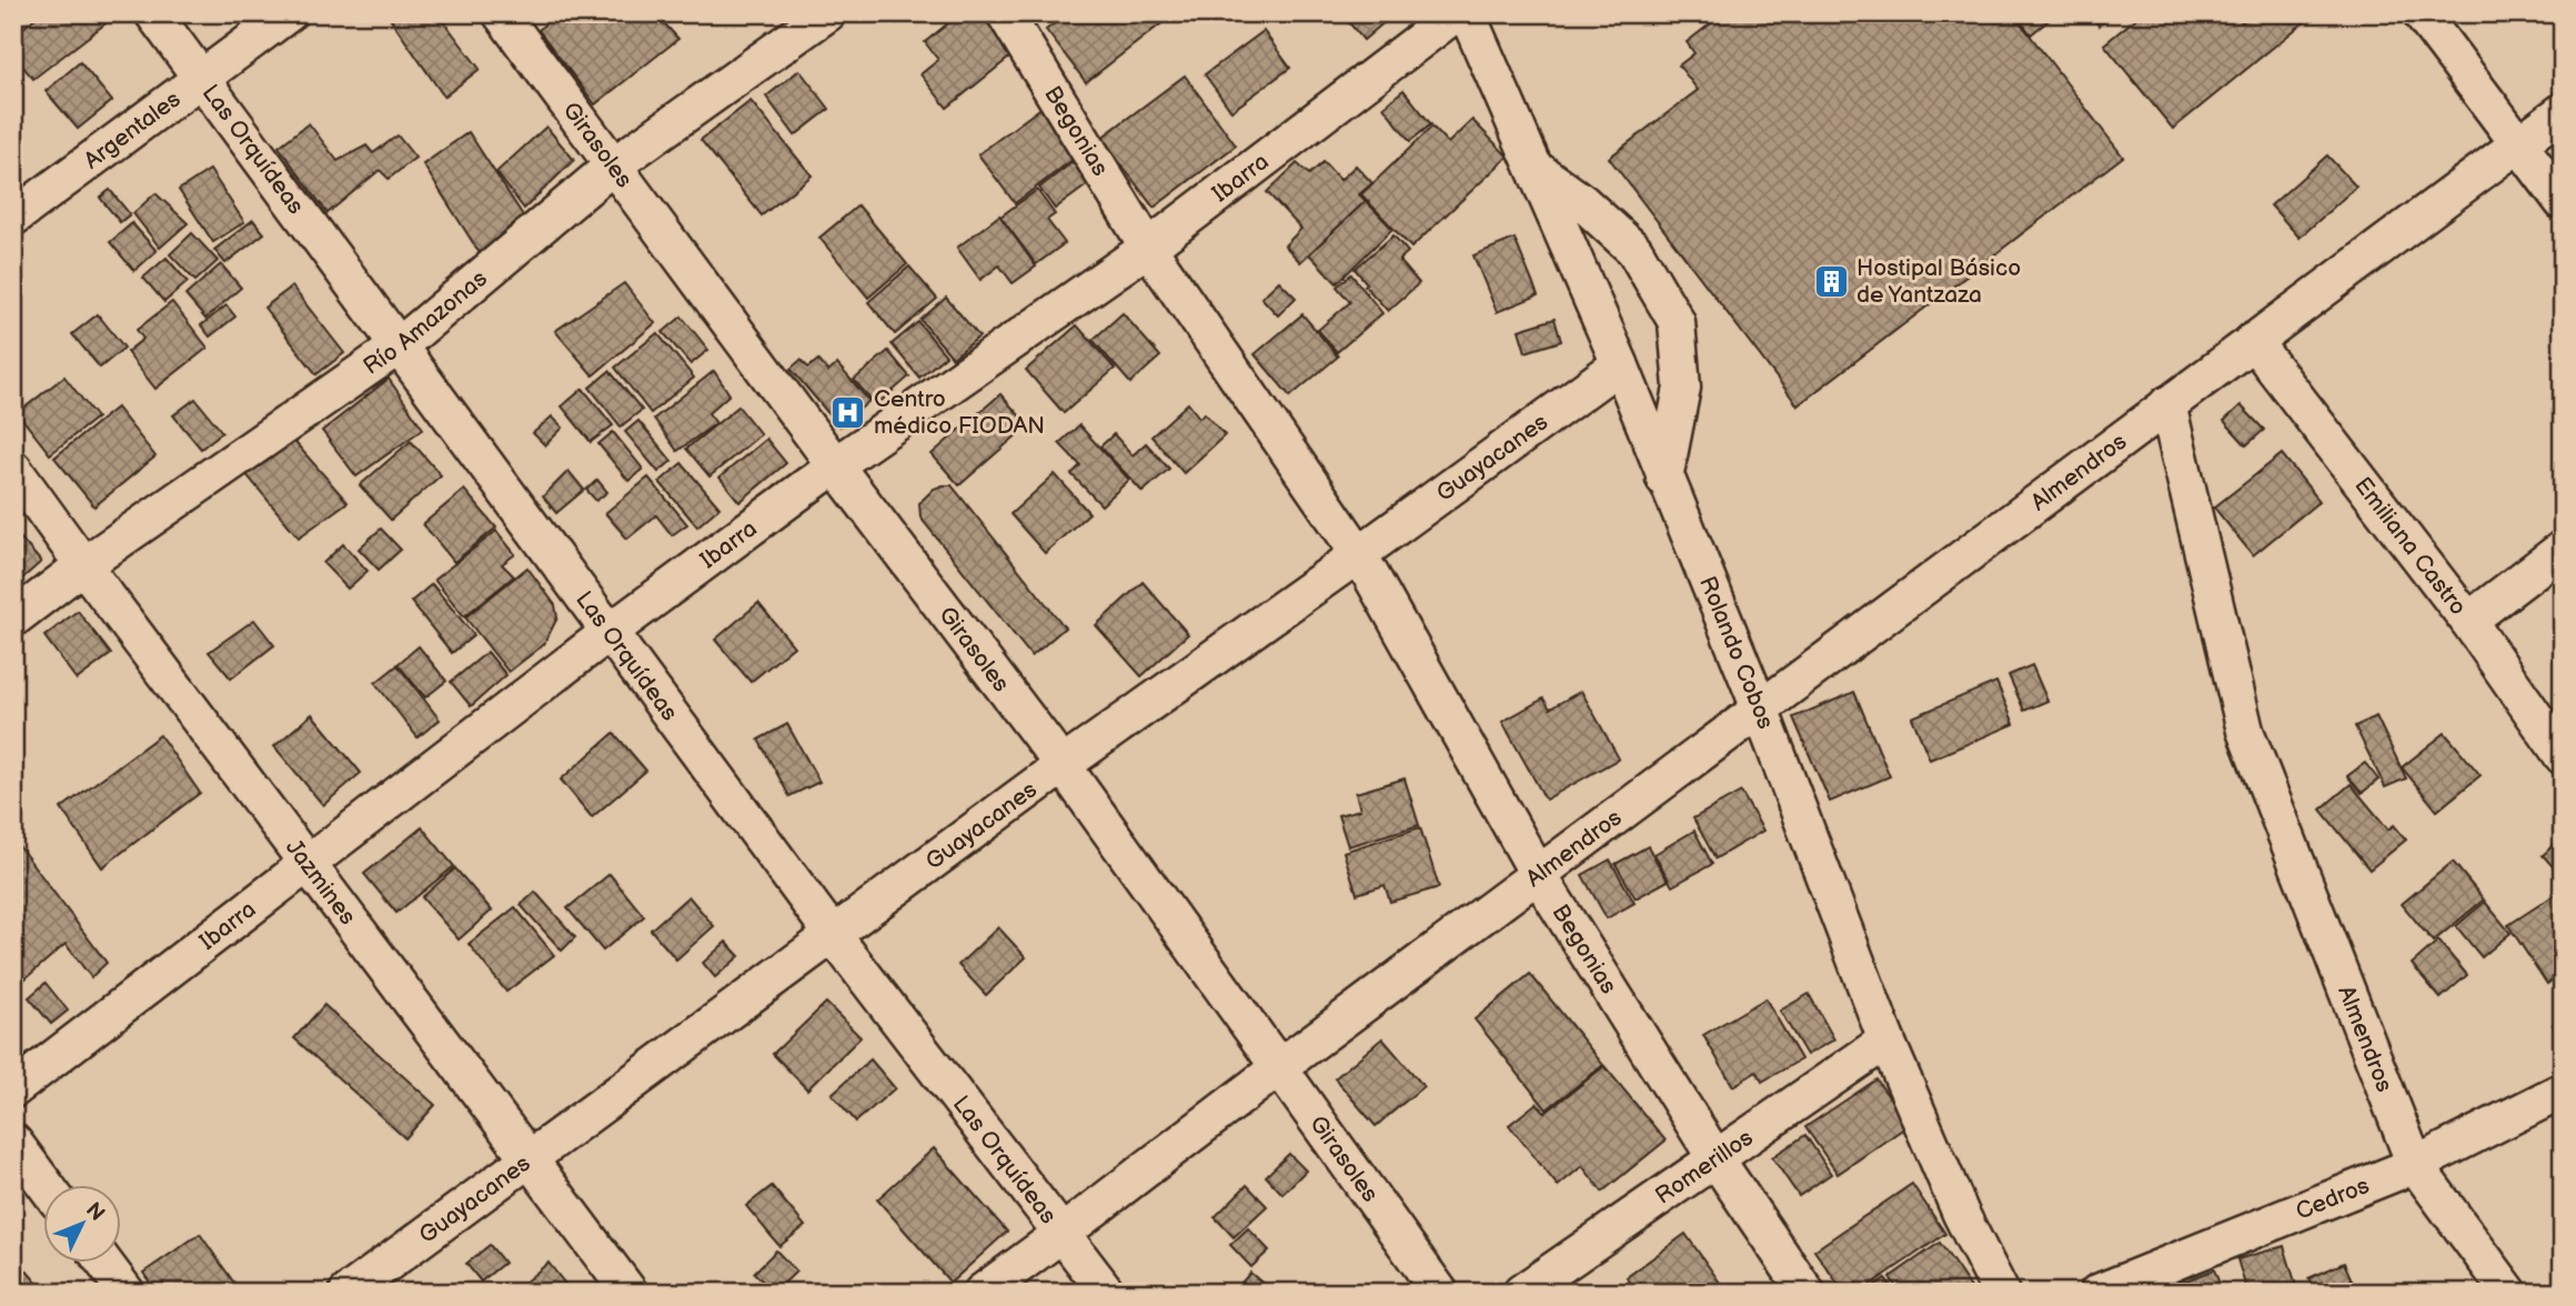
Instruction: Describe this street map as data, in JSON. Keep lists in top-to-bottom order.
{
  "streets": {
    "street": [
      "Argentales",
      "Begonias",
      "Girasoles",
      "Las Orquídeas",
      "Ibarra",
      "Río Amazonas",
      "Guayacanes",
      "Almendros",
      "Emiliana Castro",
      "Rolando Cobos",
      "Jazmines",
      "Romerillos",
      "Cedros"
    ]
  },
  "crossings": [
    ["Argentales", "Las Orquídeas"],
    ["Begonias", "Ibarra"],
    ["Begonias", "Guayacanes"],
    ["Begonias", "Almendros"],
    ["Begonias", "Romerillos"],
    ["Girasoles", "Ibarra"],
    ["Girasoles", "Río Amazonas"],
    ["Girasoles", "Guayacanes"],
    ["Girasoles", "Almendros"],
    ["Las Orquídeas", "Ibarra"],
    ["Las Orquídeas", "Río Amazonas"],
    ["Las Orquídeas", "Guayacanes"],
    ["Las Orquídeas", "Almendros"],
    ["Ibarra", "Jazmines"],
    ["Río Amazonas", "Jazmines"],
    ["Guayacanes", "Rolando Cobos"],
    ["Guayacanes", "Jazmines"],
    ["Almendros", "Emiliana Castro"],
    ["Almendros", "Rolando Cobos"],
    ["Almendros", "Cedros"],
    ["Rolando Cobos", "Romerillos"]
  ],
  "places": {
    "building": ["Hostipal Básico de Yantzaza"],
    "hospital": ["Centro médico FIODAN"]
  },
  "north": "top right"
}
